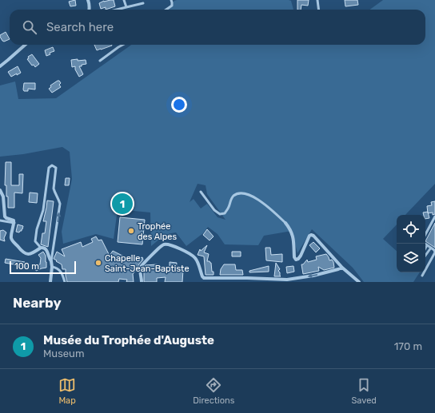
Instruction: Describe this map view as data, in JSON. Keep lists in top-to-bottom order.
{
  "places": ["Trophée des Alpes", "Chapelle Saint-Jean-Baptiste"],
  "scale_bar": "100 m",
  "page": {
    "search": "Search here",
    "pins": "1",
    "scale": "100 m",
    "heading": "Nearby",
    "list": [
      {
        "mark": "1",
        "name": "Musée du Trophée d'Auguste",
        "note": "Museum",
        "value": "170 m"
      }
    ],
    "nav": ["Map", "Directions", "Saved"]
  }
}
